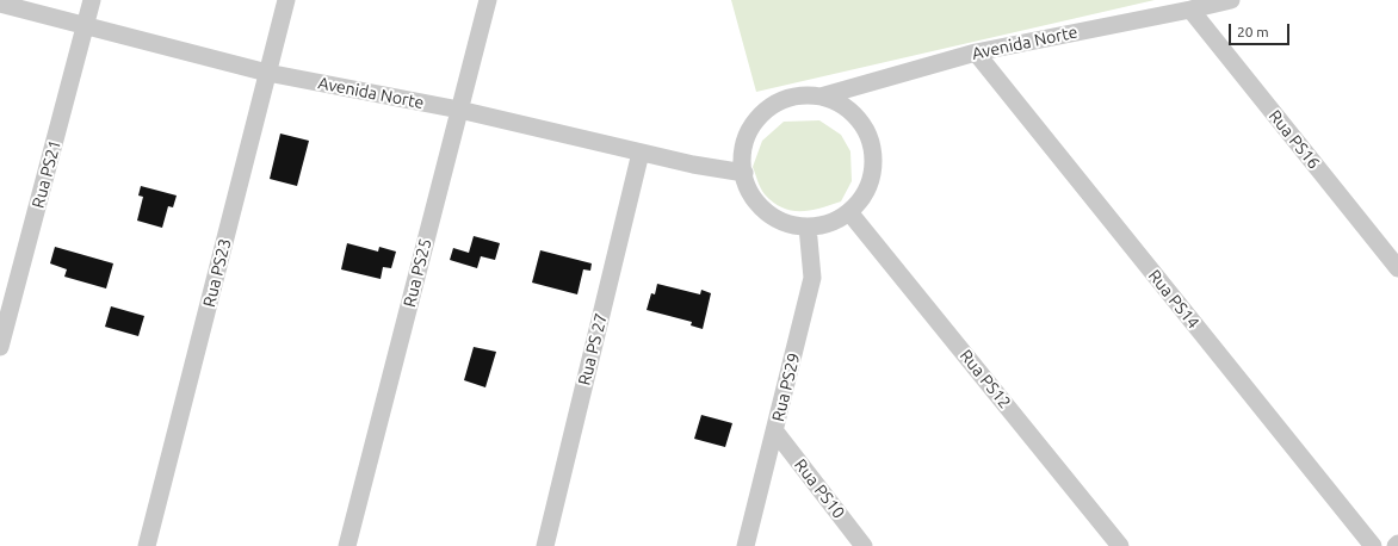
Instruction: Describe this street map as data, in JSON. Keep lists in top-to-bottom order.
{
  "streets": {
    "street": [
      "Avenida Norte",
      "Rua PS16",
      "Rua PS21",
      "Rua PS23",
      "Rua PS25",
      "Rua PS14",
      "Rua PS 27",
      "Rua PS12",
      "Rua PS29",
      "Rua PS10"
    ]
  },
  "crossings": [
    ["Avenida Norte", "Rua PS16"],
    ["Avenida Norte", "Rua PS21"],
    ["Avenida Norte", "Rua PS23"],
    ["Avenida Norte", "Rua PS25"],
    ["Avenida Norte", "Rua PS14"],
    ["Avenida Norte", "Rua PS 27"],
    ["Avenida Norte", "Rua PS12"],
    ["Avenida Norte", "Rua PS29"],
    ["Rua PS12", "Rua PS29"],
    ["Rua PS29", "Rua PS10"]
  ],
  "scale_bar": "20 m"
}
